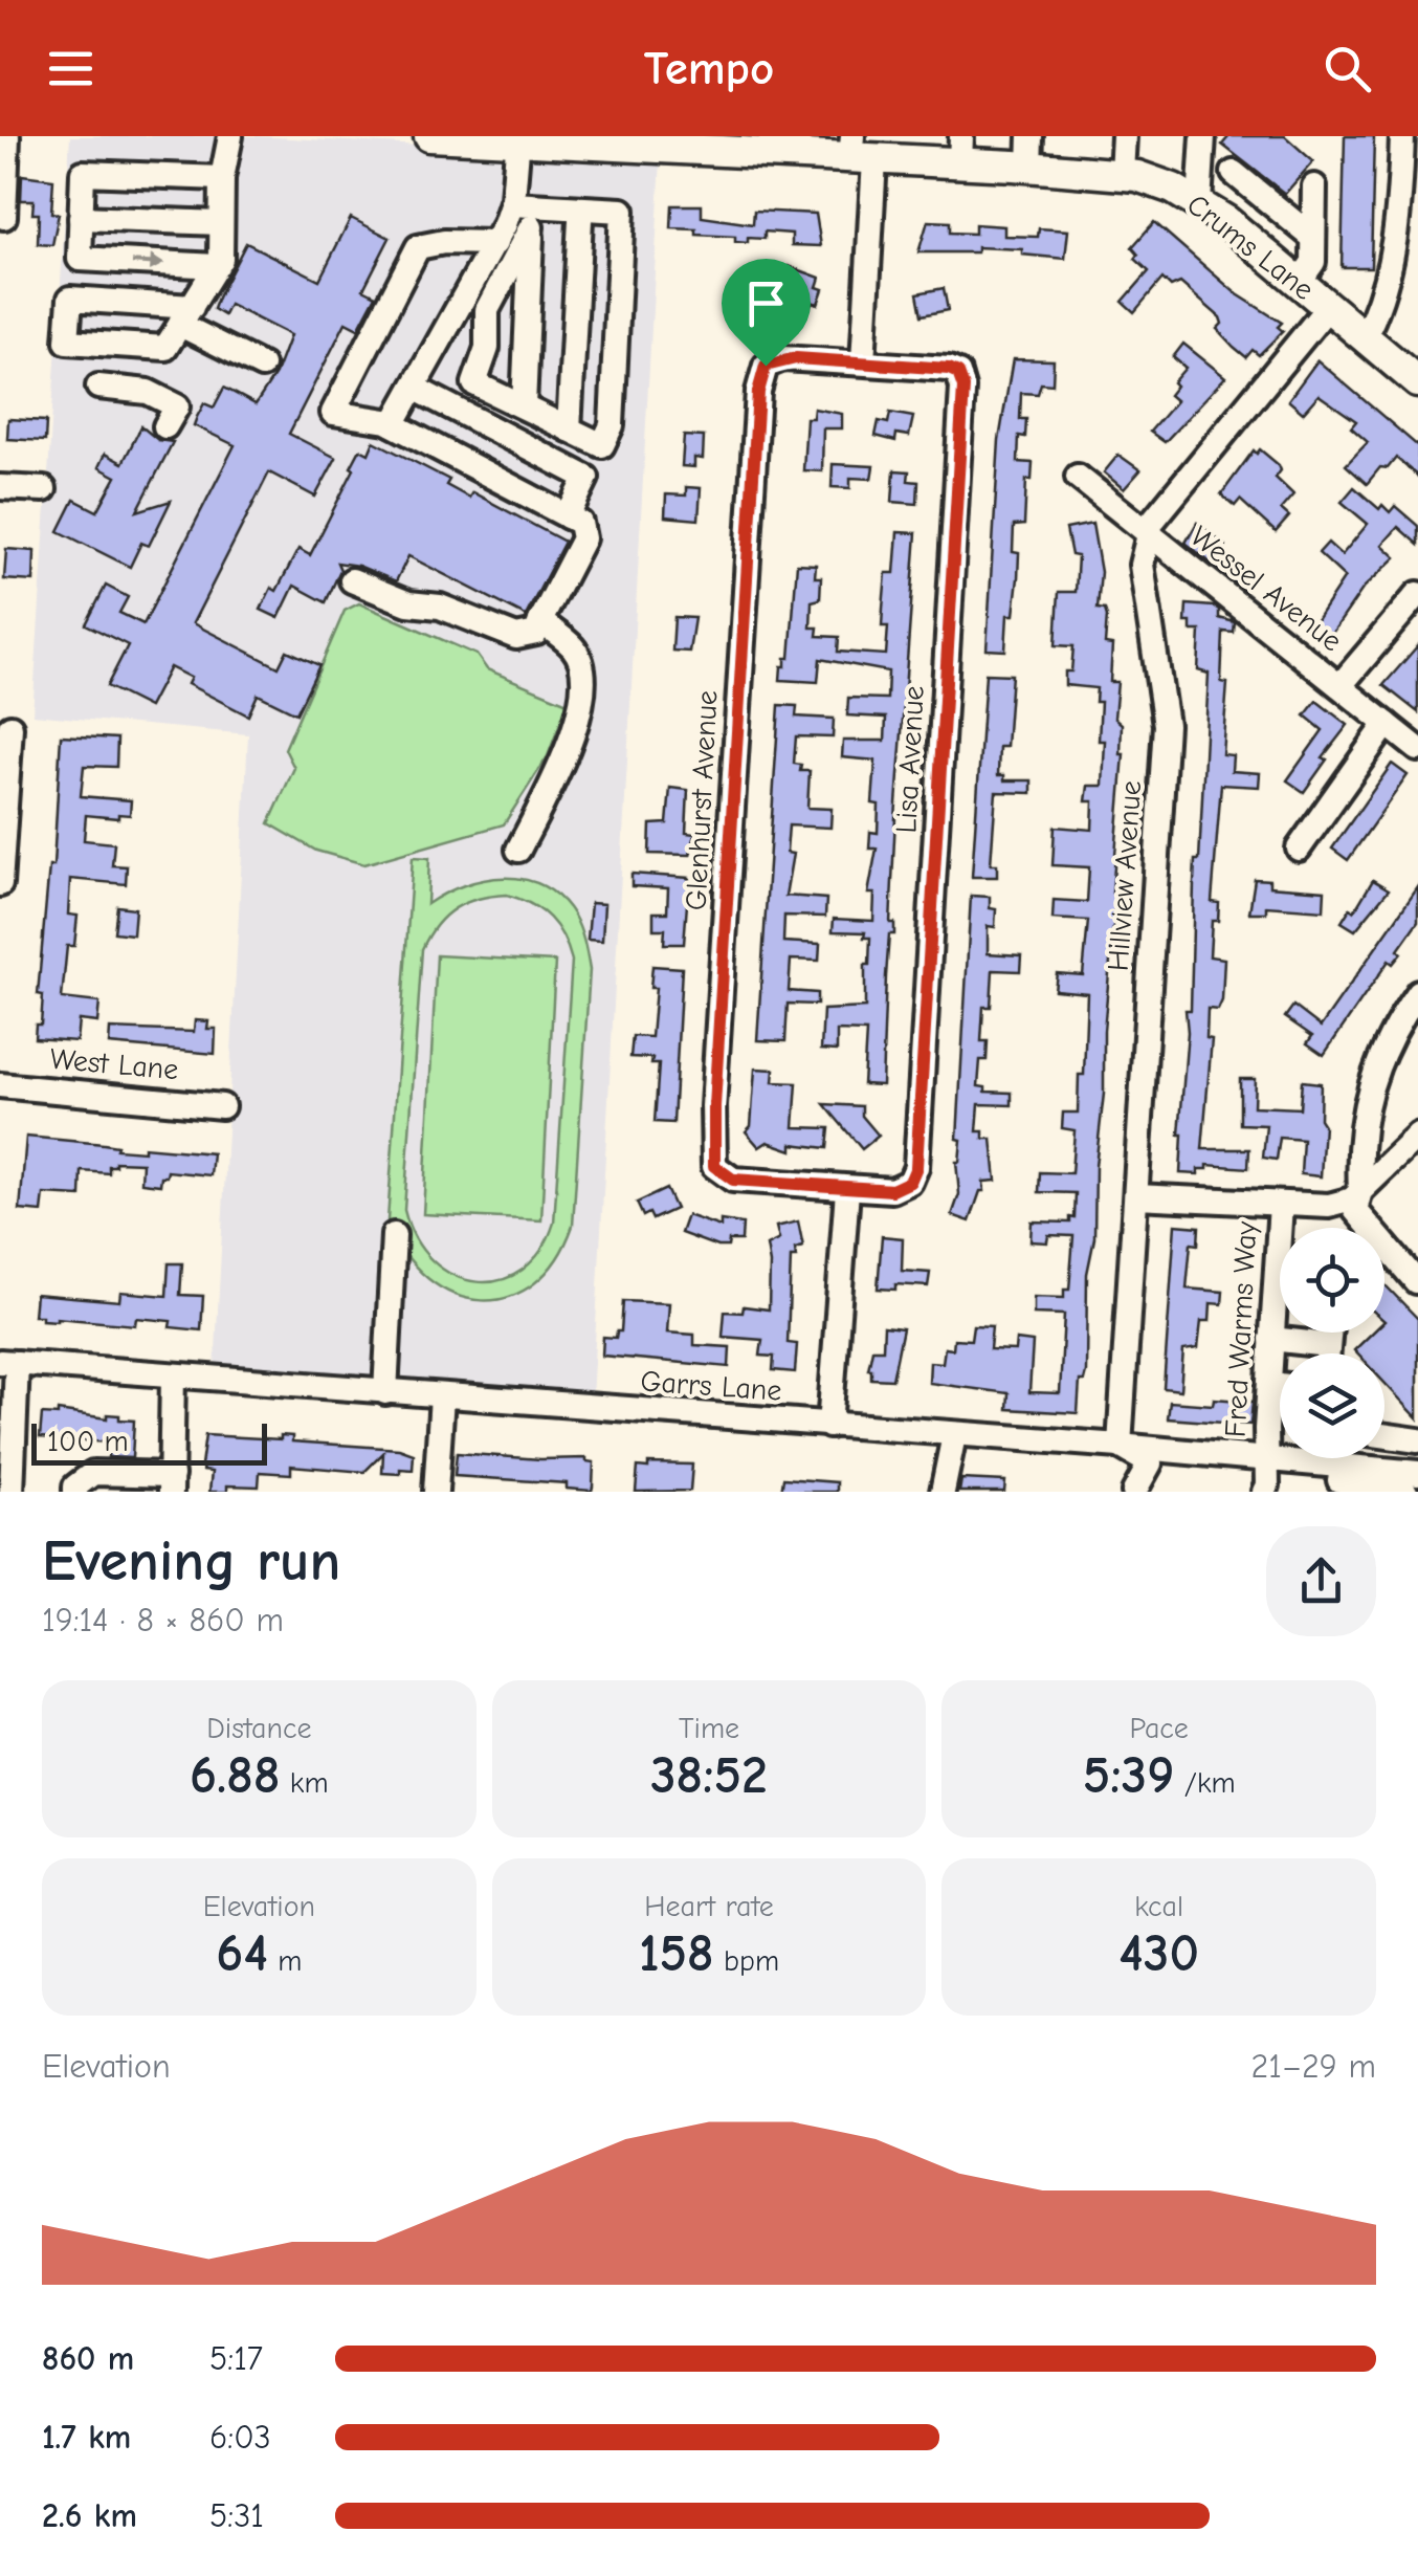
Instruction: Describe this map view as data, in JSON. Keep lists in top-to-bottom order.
{
  "streets": {
    "main road": ["Crums Lane"],
    "street": [
      "Wessel Avenue",
      "Lisa Avenue",
      "Glenhurst Avenue",
      "Hillview Avenue",
      "West Lane",
      "Fred Warms Way",
      "Garrs Lane"
    ]
  },
  "crossings": [
    ["Crums Lane", "Hillview Avenue"],
    ["Wessel Avenue", "Hillview Avenue"],
    ["Lisa Avenue", "Glenhurst Avenue"],
    ["Hillview Avenue", "Garrs Lane"],
    ["Fred Warms Way", "Garrs Lane"]
  ],
  "scale_bar": "100 m",
  "page": {
    "header": "Tempo",
    "scale": "100 m",
    "heading": ["Evening run", "19:14 · 8 × 860 m"],
    "stats": [
      ["Distance", "6.88 km"],
      ["Time", "38:52"],
      ["Pace", "5:39 /km"],
      ["Elevation", "64 m"],
      ["Heart rate", "158 bpm"],
      ["kcal", "430"]
    ],
    "chart": ["Elevation", "21–29 m"],
    "list": [
      {
        "name": "860 m",
        "note": "5:17"
      },
      {
        "name": "1.7 km",
        "note": "6:03"
      },
      {
        "name": "2.6 km",
        "note": "5:31"
      }
    ]
  }
}
